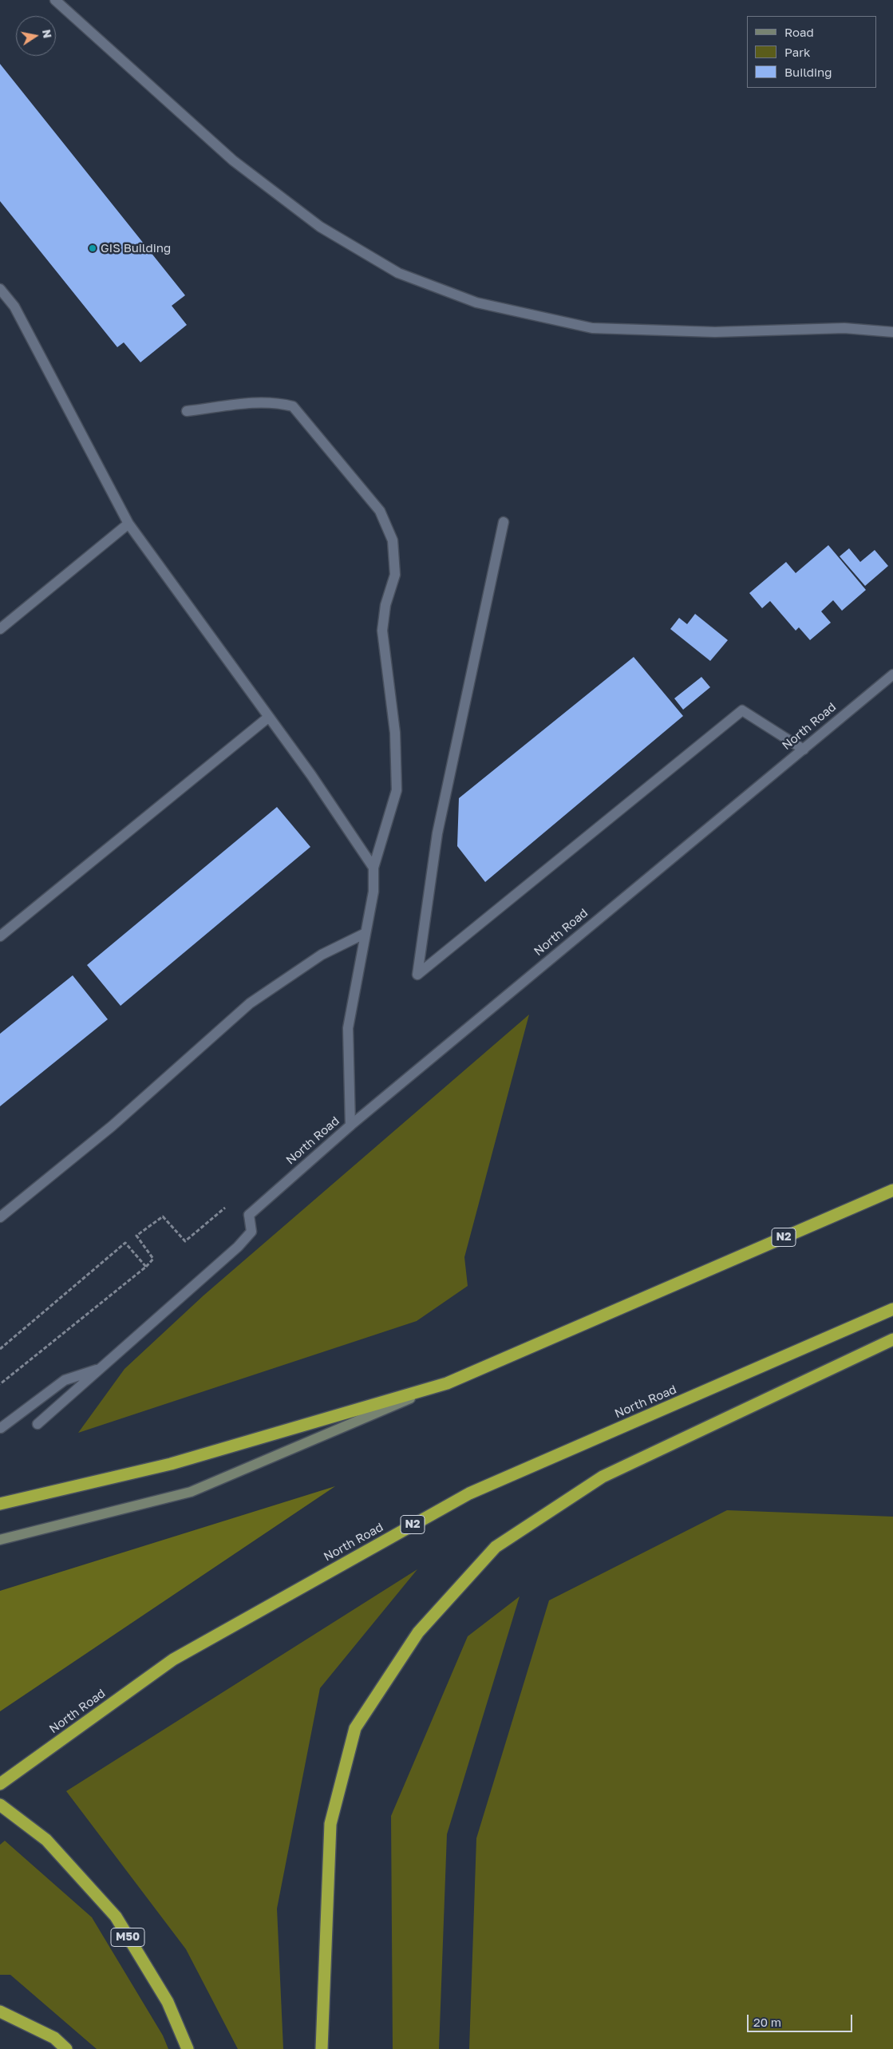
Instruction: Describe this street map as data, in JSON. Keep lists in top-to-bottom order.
{
  "streets": {
    "highway": ["North Road", "N2", "M50"]
  },
  "places": ["GIS Building"],
  "legend": ["Road", "Park", "Building"],
  "scale_bar": "20 m",
  "north": "right"
}
